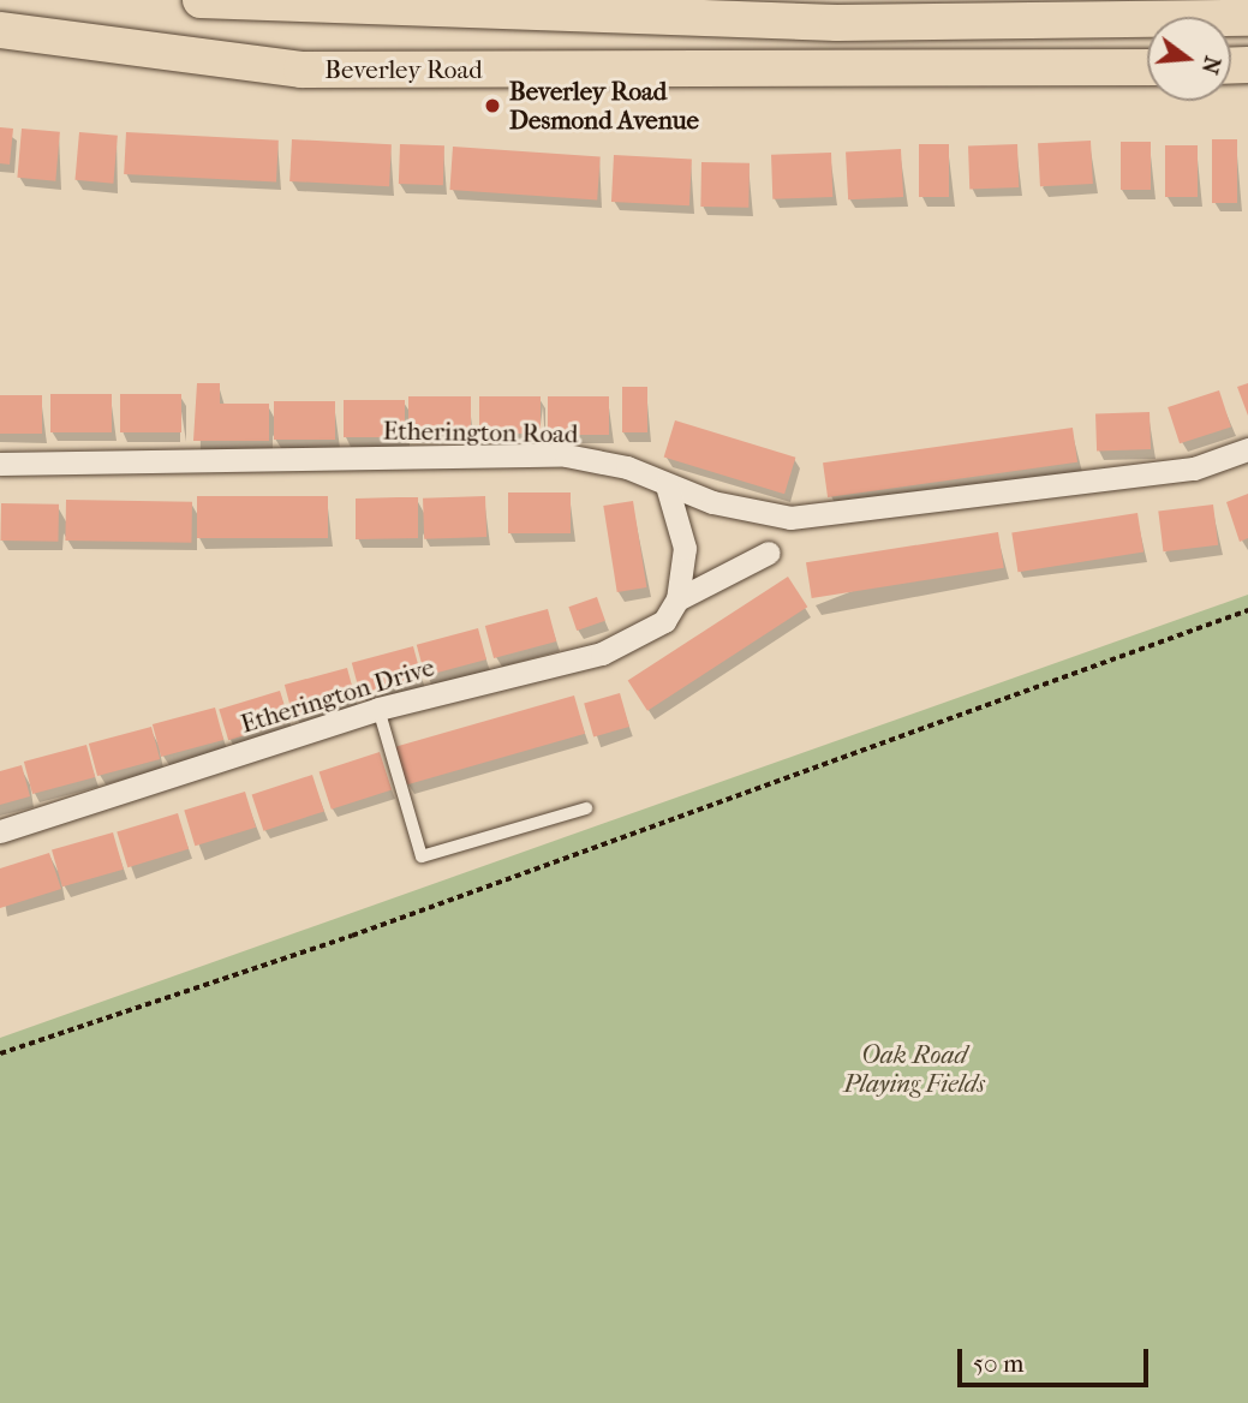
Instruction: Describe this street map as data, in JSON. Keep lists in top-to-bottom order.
{
  "streets": {
    "main road": ["Beverley Road"],
    "street": ["Etherington Road", "Etherington Drive"]
  },
  "parks": ["Oak Road Playing Fields"],
  "places": ["Beverley Road Desmond Avenue"],
  "scale_bar": "50 m",
  "north": "right"
}
